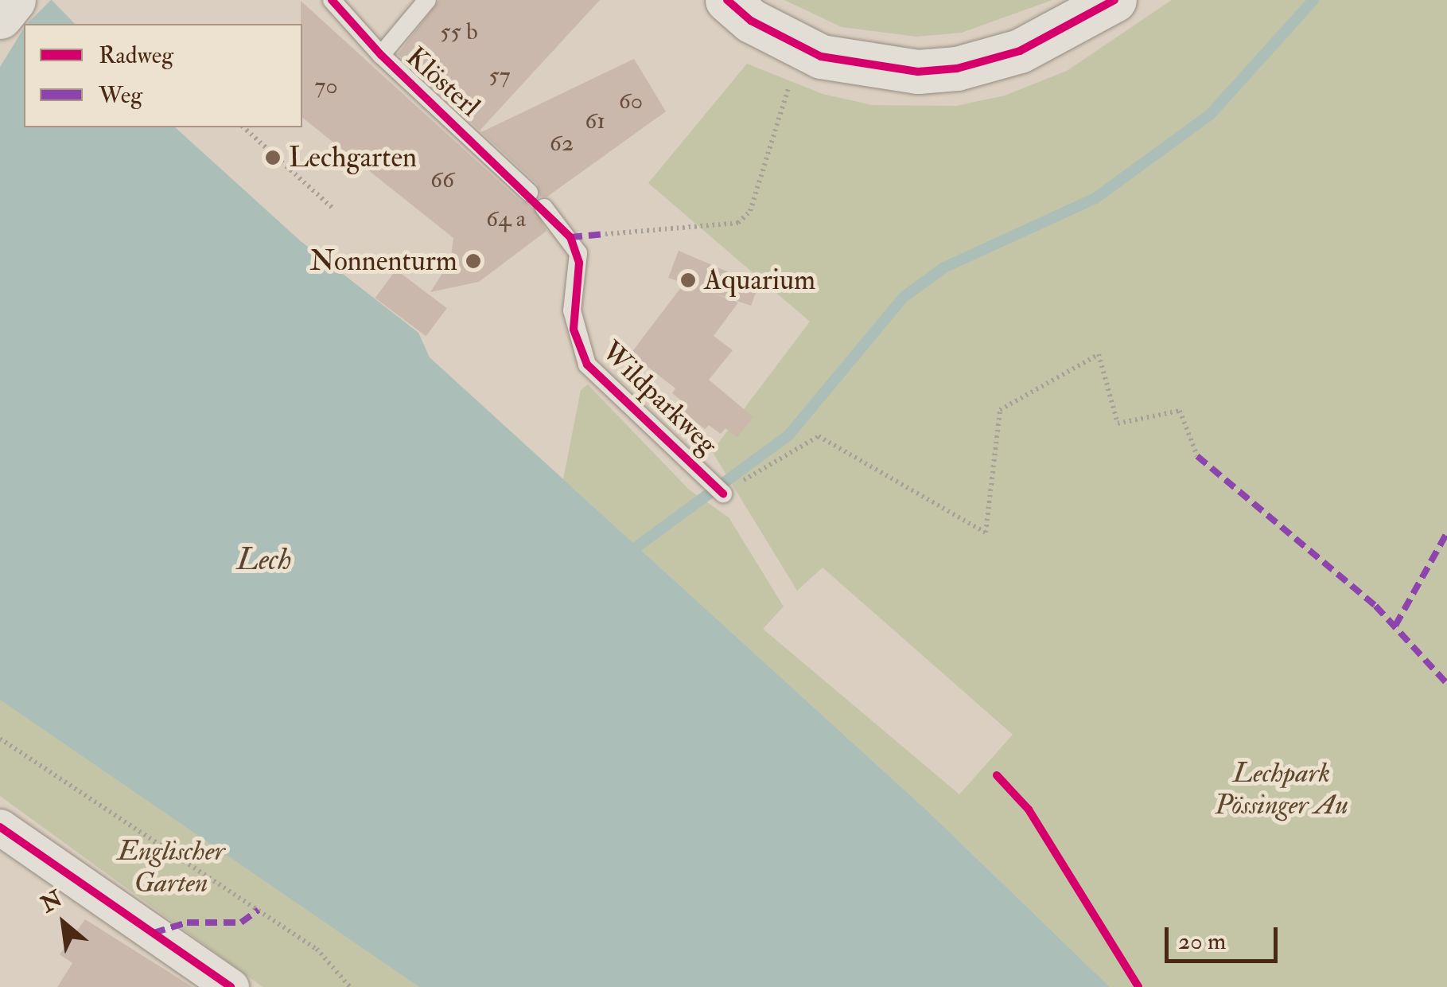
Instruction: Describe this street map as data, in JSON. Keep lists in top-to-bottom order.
{
  "streets": {
    "lane": ["Klösterl", "Wildparkweg"]
  },
  "water": ["Lech"],
  "parks": ["Lechpark Pössinger Au", "Englischer Garten"],
  "places": ["Lechgarten", "Nonnenturm", "Aquarium"],
  "house_numbers": [
    "55 b",
    "57",
    "70",
    "60",
    "61",
    "62",
    "66",
    "64 a"
  ],
  "legend": ["Radweg", "Weg"],
  "scale_bar": "20 m",
  "north": "top left"
}
